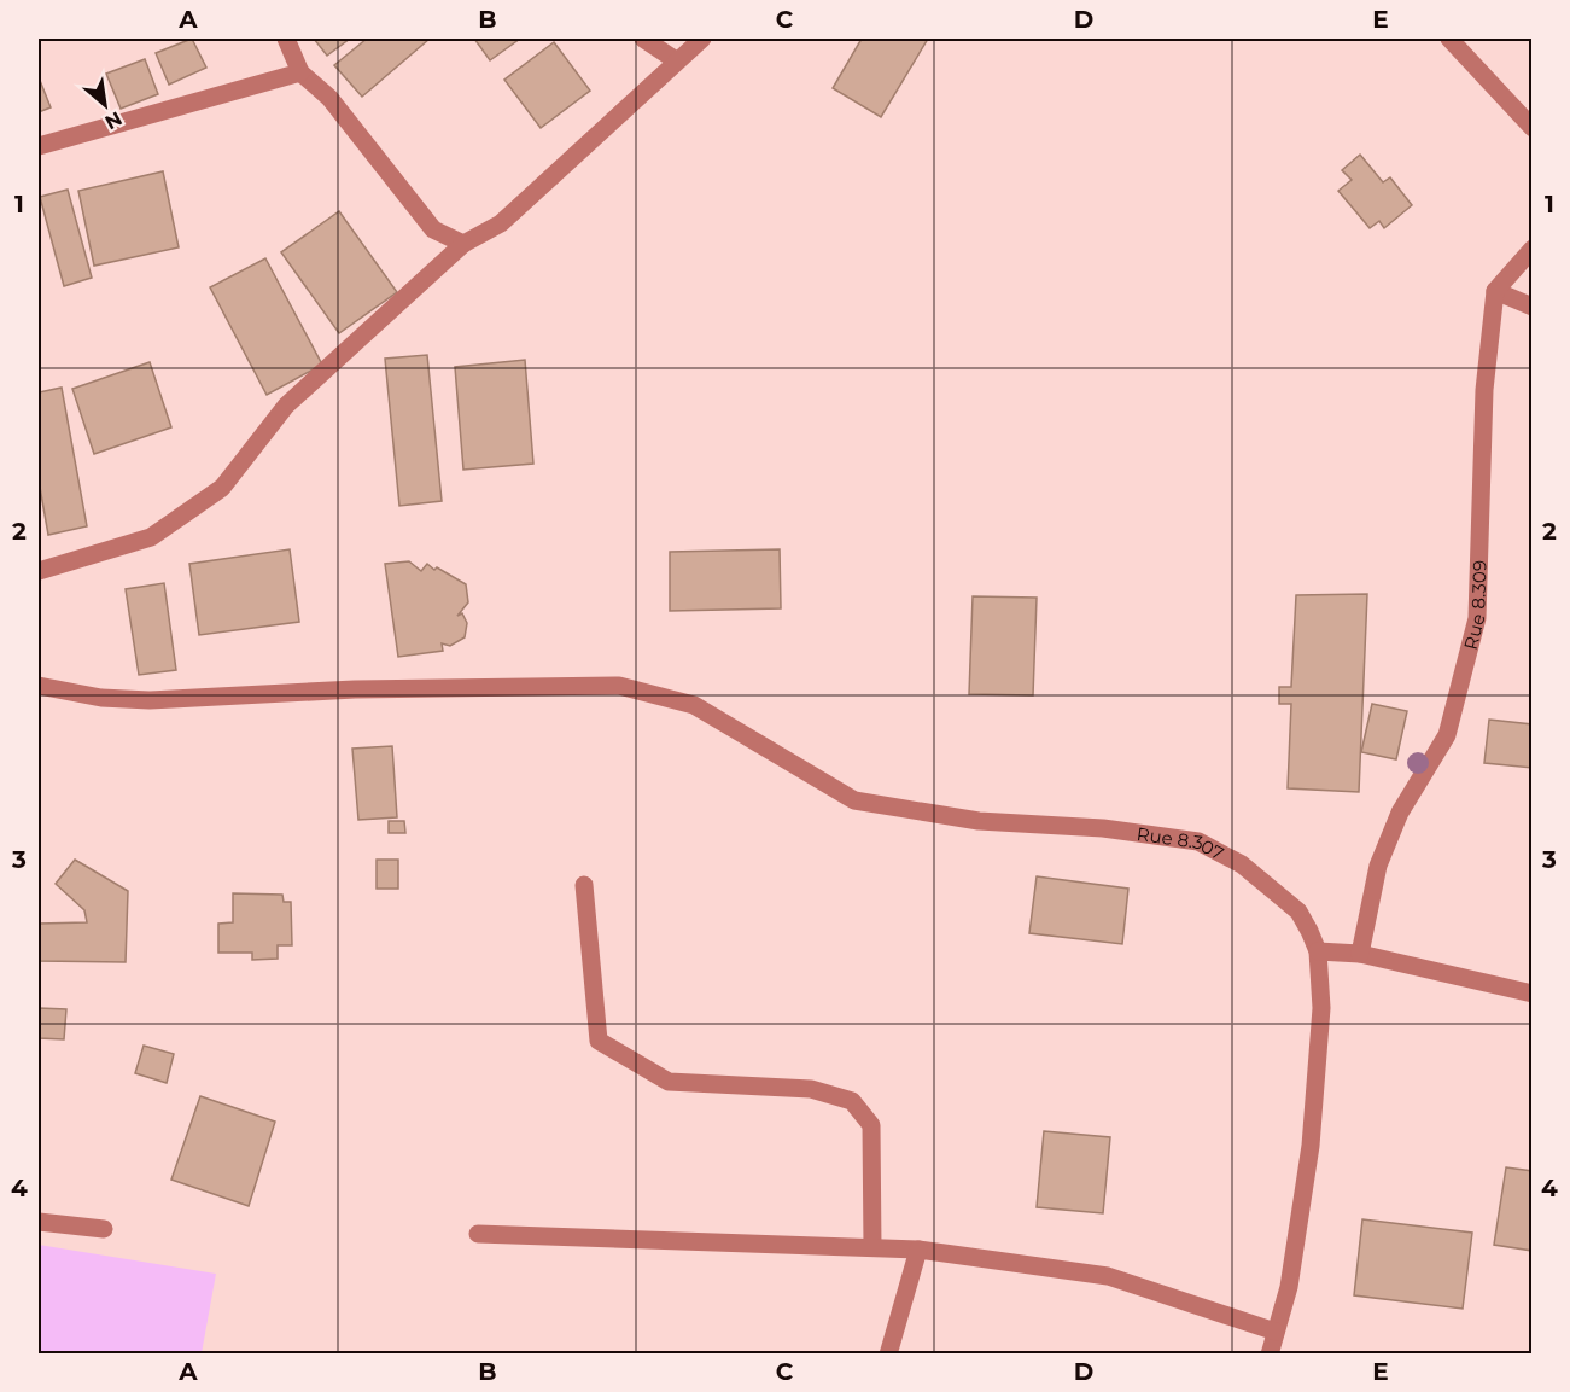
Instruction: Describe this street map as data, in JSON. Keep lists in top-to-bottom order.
{
  "streets": {
    "street": ["Rue 8.309", "Rue 8.307"]
  },
  "north": "bottom right",
  "grid": {
    "columns": [
      "A",
      "B",
      "C",
      "D",
      "E"
    ],
    "rows": [
      "1",
      "2",
      "3",
      "4"
    ]
  }
}
